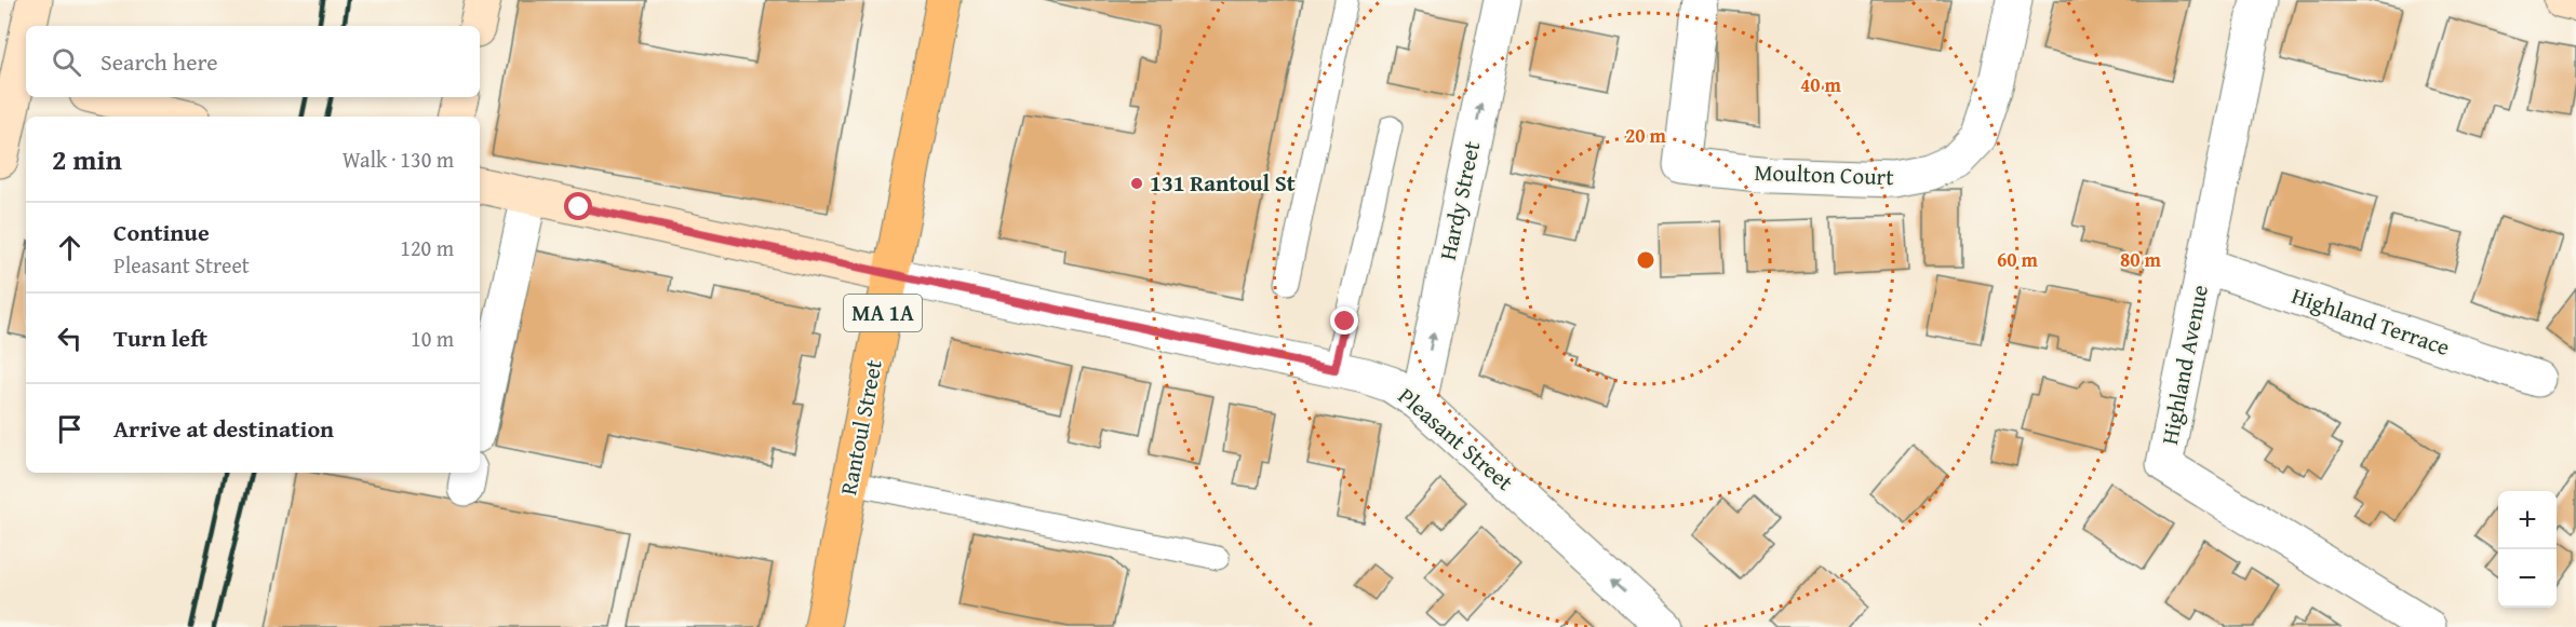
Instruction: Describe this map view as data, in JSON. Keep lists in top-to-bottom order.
{
  "streets": {
    "highway": ["MA 1A", "Rantoul Street"],
    "street": [
      "Moulton Court",
      "Hardy Street",
      "Highland Terrace",
      "Highland Avenue",
      "Pleasant Street"
    ]
  },
  "crossings": [
    ["Hardy Street", "Pleasant Street"],
    ["Highland Terrace", "Highland Avenue"],
    ["Rantoul Street", "Pleasant Street"]
  ],
  "one_way": ["Hardy Street"],
  "places": ["131 Rantoul St"],
  "page": {
    "search": "Search here",
    "heading": ["2 min", "Walk · 130 m"],
    "list": [
      ["Continue", "Pleasant Street", "120 m"],
      ["Turn left", "10 m"],
      "Arrive at destination"
    ],
    "map_buttons": ["+", "−"]
  },
  "rings": [
    "40 m",
    "20 m",
    "60 m",
    "80 m"
  ]
}
